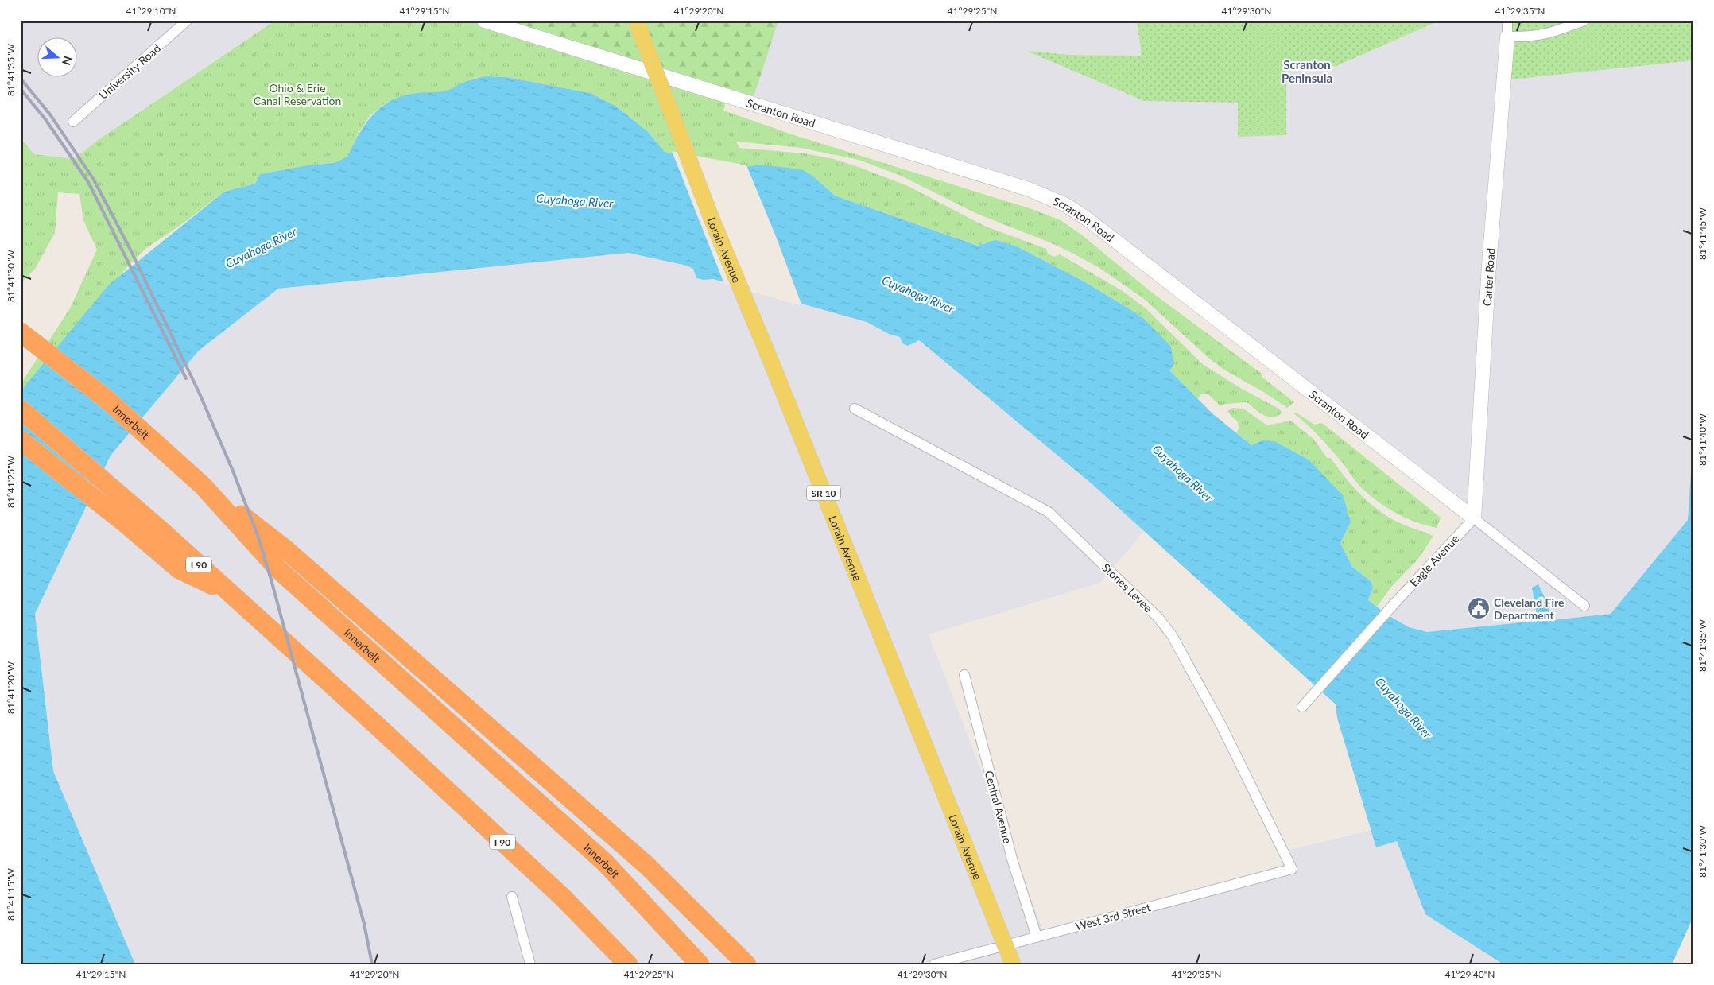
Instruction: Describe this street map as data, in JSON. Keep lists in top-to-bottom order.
{
  "streets": {
    "highway": ["Innerbelt", "I 90"],
    "main road": ["Lorain Avenue", "SR 10"],
    "street": [
      "University Road",
      "Scranton Road",
      "Carter Road",
      "Eagle Avenue",
      "Stones Levee",
      "Central Avenue",
      "West 3rd Street"
    ]
  },
  "crossings": [
    ["Scranton Road", "Carter Road"],
    ["Scranton Road", "Eagle Avenue"],
    ["Carter Road", "Eagle Avenue"],
    ["Stones Levee", "West 3rd Street"],
    ["Central Avenue", "West 3rd Street"]
  ],
  "districts": ["Scranton Peninsula"],
  "water": ["Cuyahoga River"],
  "parks": ["Ohio & Erie Canal Reservation"],
  "places": {
    "public building": ["Cleveland Fire Department"]
  },
  "north": "right",
  "coordinates": [
    "41°29'10\"N",
    "41°29'15\"N",
    "41°29'20\"N",
    "41°29'25\"N",
    "41°29'30\"N",
    "41°29'35\"N",
    "81°41'35\"W",
    "81°41'45\"W",
    "81°41'30\"W",
    "81°41'40\"W",
    "81°41'25\"W",
    "81°41'20\"W",
    "81°41'15\"W",
    "41°29'40\"N"
  ]
}
